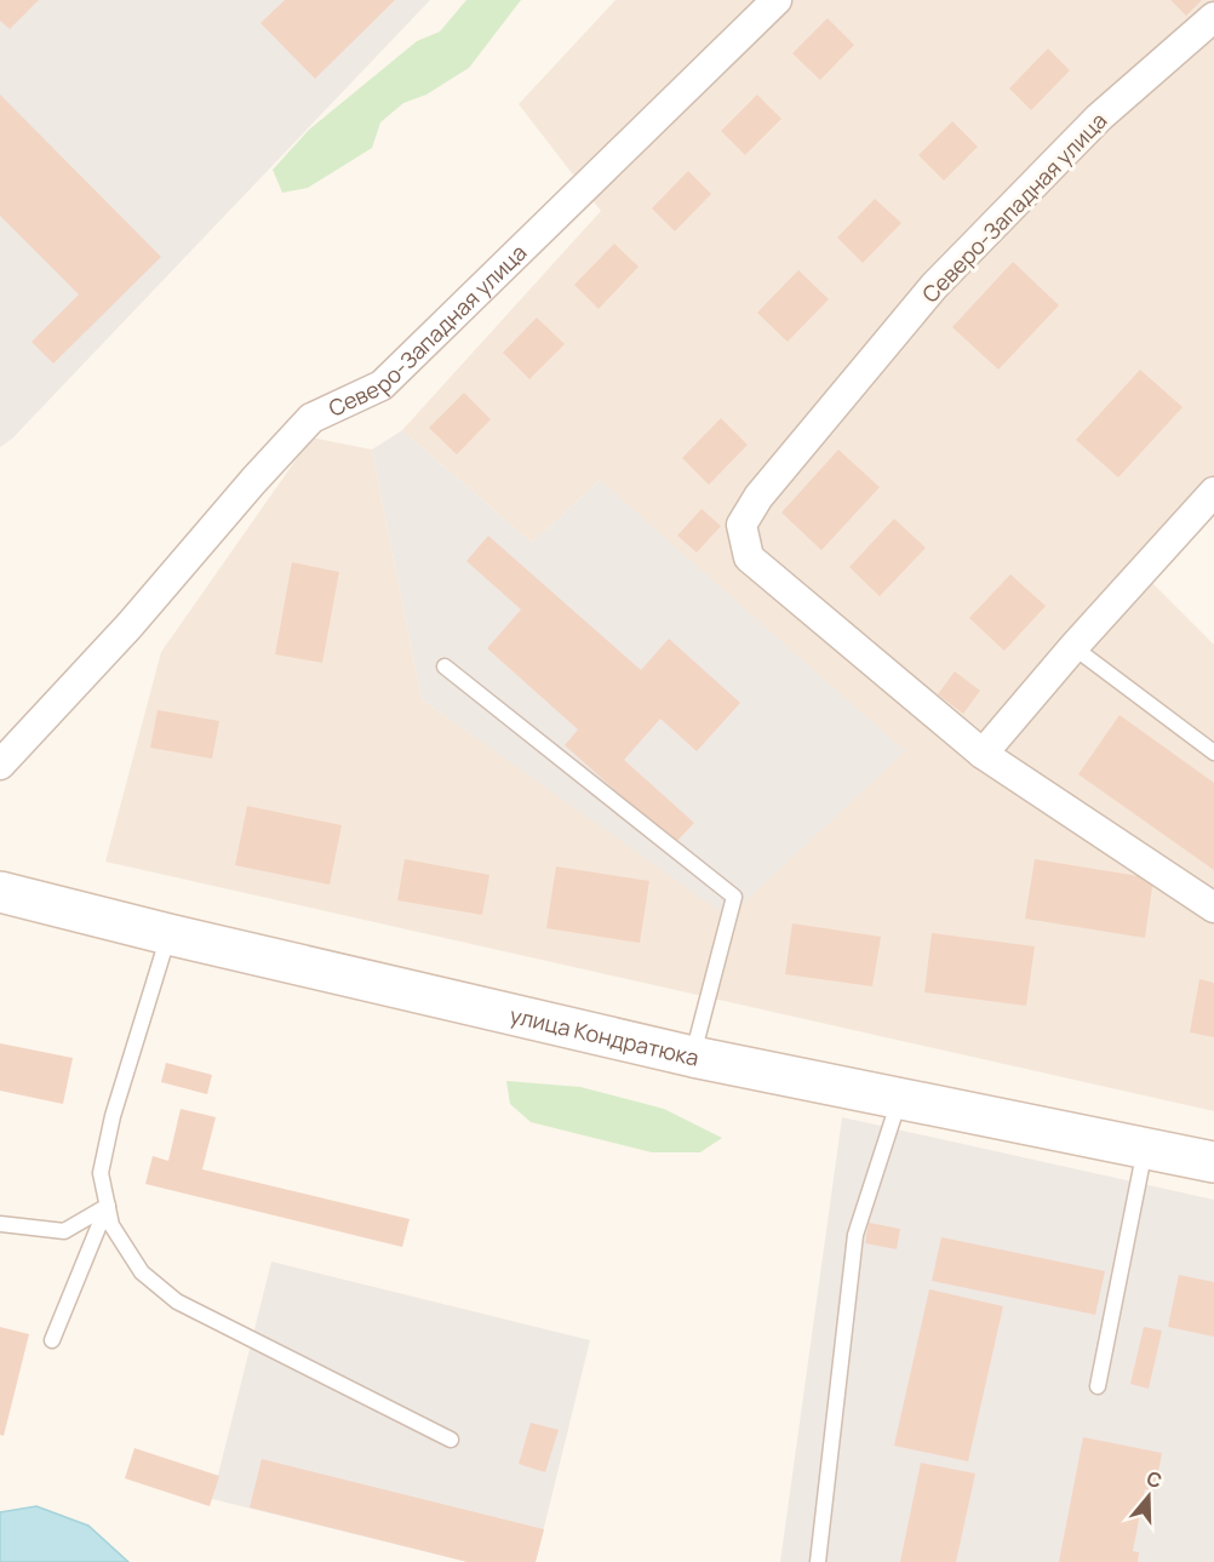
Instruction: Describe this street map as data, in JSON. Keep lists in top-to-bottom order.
{
  "streets": {
    "main road": ["улица Кондратюка"],
    "street": ["Северо-Западная улица"]
  },
  "north": "top"
}
